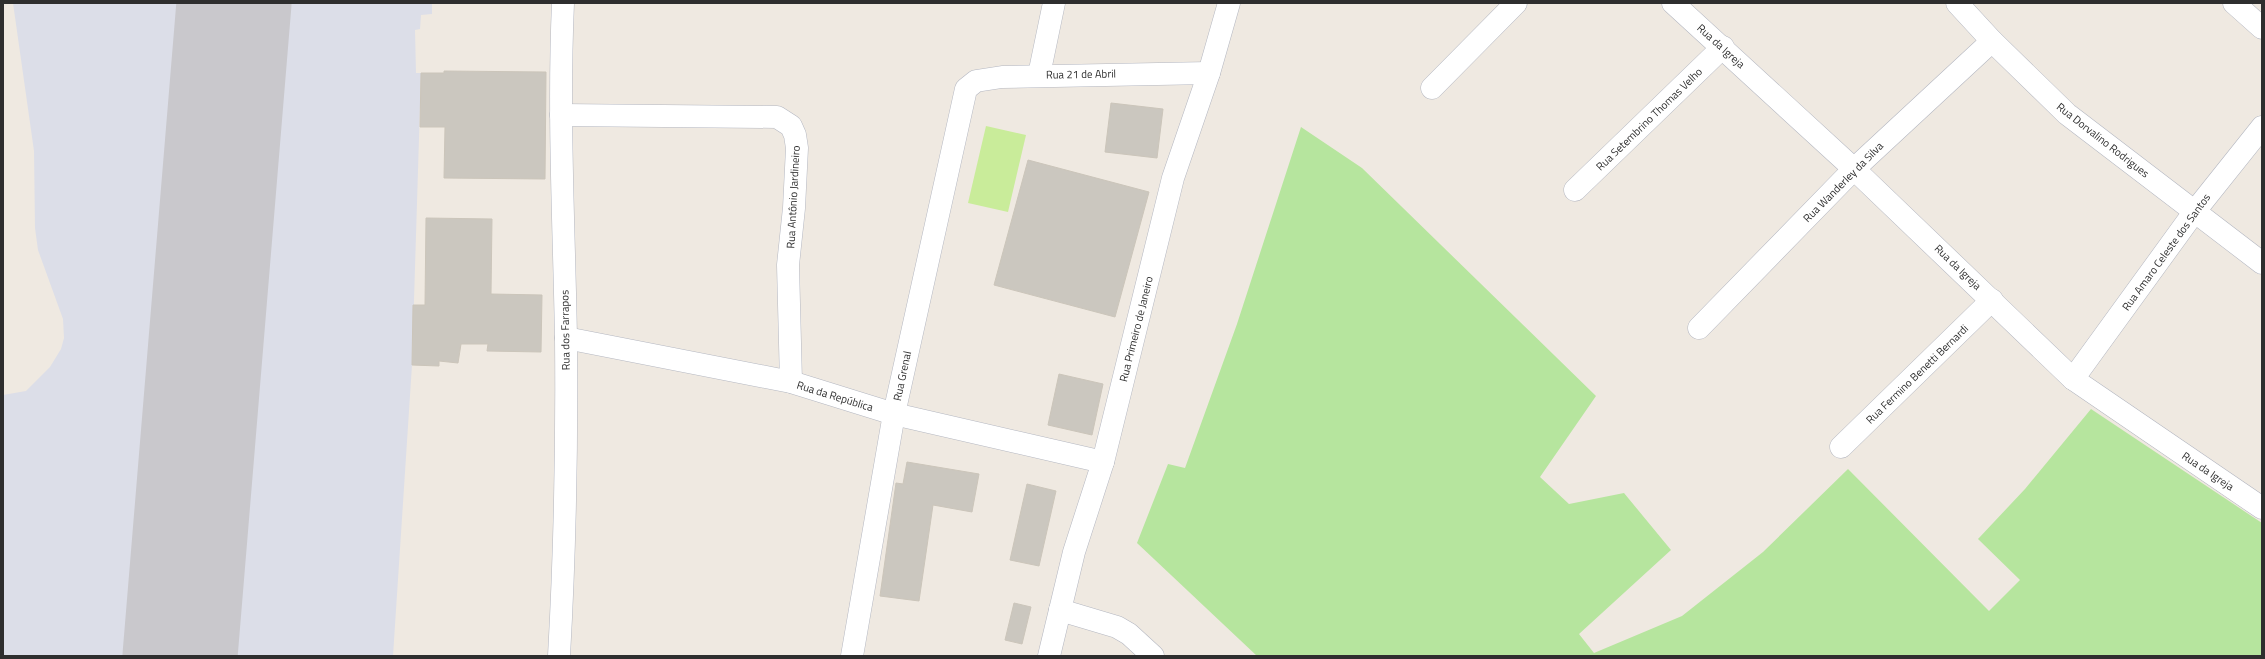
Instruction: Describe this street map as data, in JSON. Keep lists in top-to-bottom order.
{
  "streets": {
    "street": [
      "Rua da Igreja",
      "Rua 21 de Abril",
      "Rua Setembrino Thomas Velho",
      "Rua Dorvalino Rodrigues",
      "Rua Wanderley da Silva",
      "Rua Antônio Jardineiro",
      "Rua Amaro Celeste dos Santos",
      "Rua Primeiro de Janeiro",
      "Rua dos Farrapos",
      "Rua Fermino Benetti Bernardi",
      "Rua Grenal",
      "Rua da República"
    ]
  },
  "crossings": [
    ["Rua da Igreja", "Rua Setembrino Thomas Velho"],
    ["Rua da Igreja", "Rua Wanderley da Silva"],
    ["Rua da Igreja", "Rua Amaro Celeste dos Santos"],
    ["Rua da Igreja", "Rua Fermino Benetti Bernardi"],
    ["Rua 21 de Abril", "Rua Primeiro de Janeiro"],
    ["Rua 21 de Abril", "Rua Grenal"],
    ["Rua Dorvalino Rodrigues", "Rua Wanderley da Silva"],
    ["Rua Dorvalino Rodrigues", "Rua Amaro Celeste dos Santos"],
    ["Rua Antônio Jardineiro", "Rua dos Farrapos"],
    ["Rua Antônio Jardineiro", "Rua da República"],
    ["Rua Primeiro de Janeiro", "Rua da República"],
    ["Rua dos Farrapos", "Rua da República"],
    ["Rua Grenal", "Rua da República"]
  ]
}
